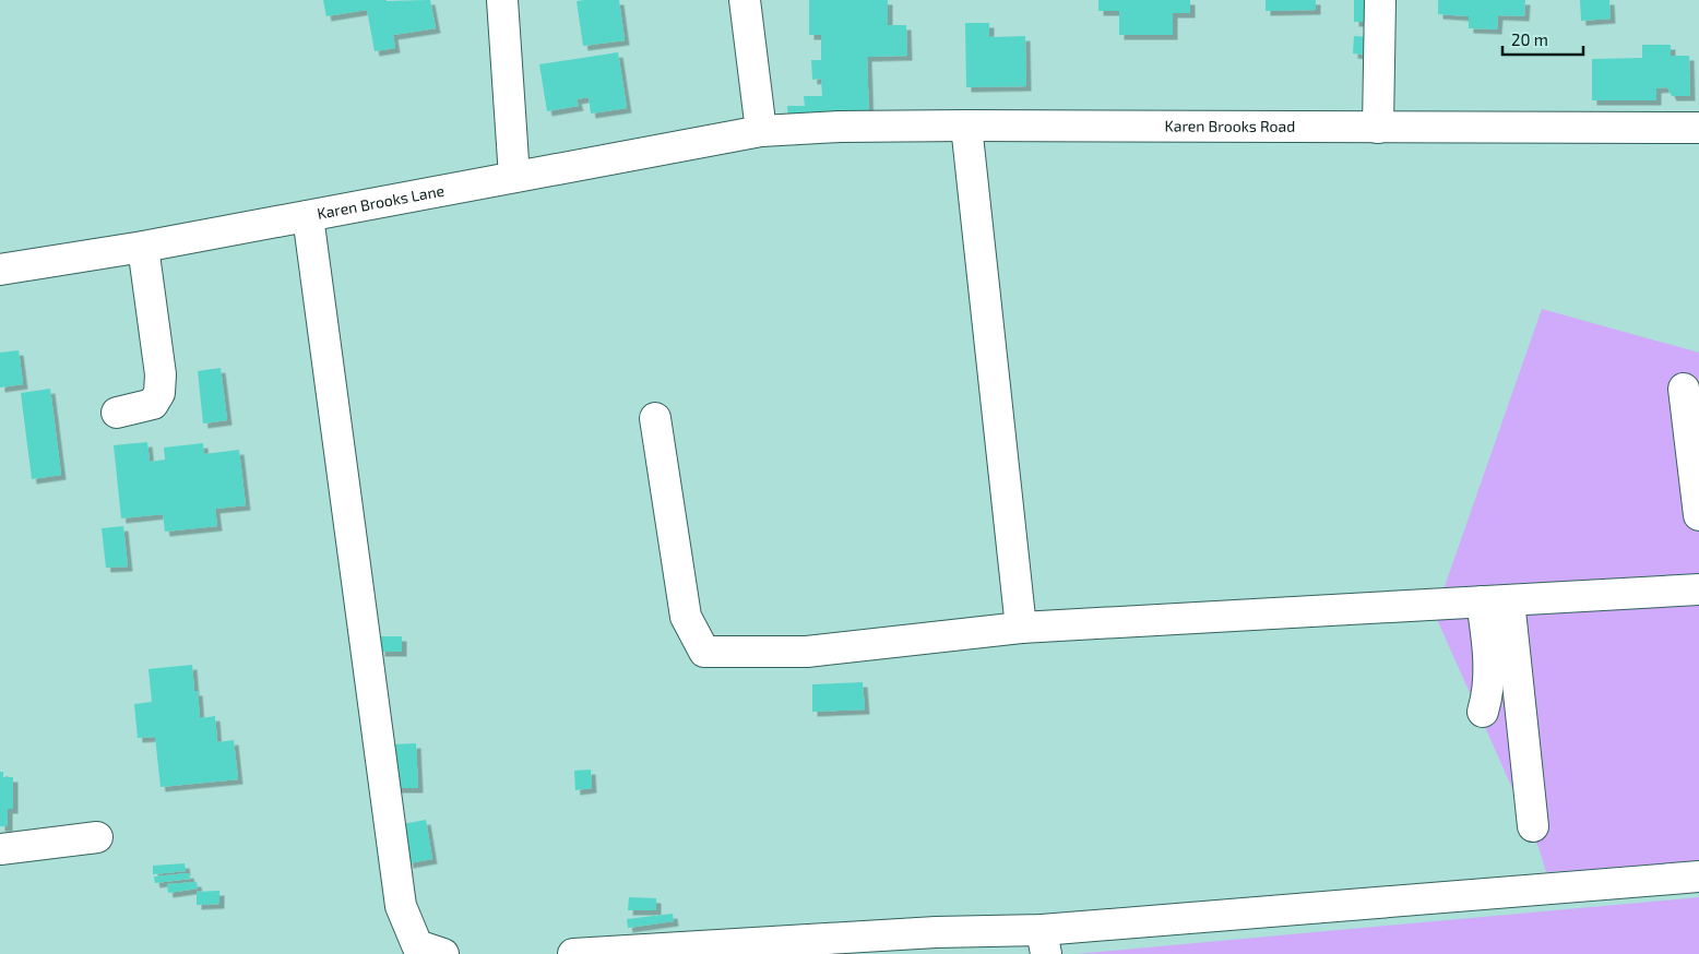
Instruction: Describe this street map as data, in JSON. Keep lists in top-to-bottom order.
{
  "streets": {
    "street": ["Karen Brooks Road", "Karen Brooks Lane"]
  },
  "crossings": [
    ["Karen Brooks Road", "Karen Brooks Lane"]
  ],
  "scale_bar": "20 m"
}
